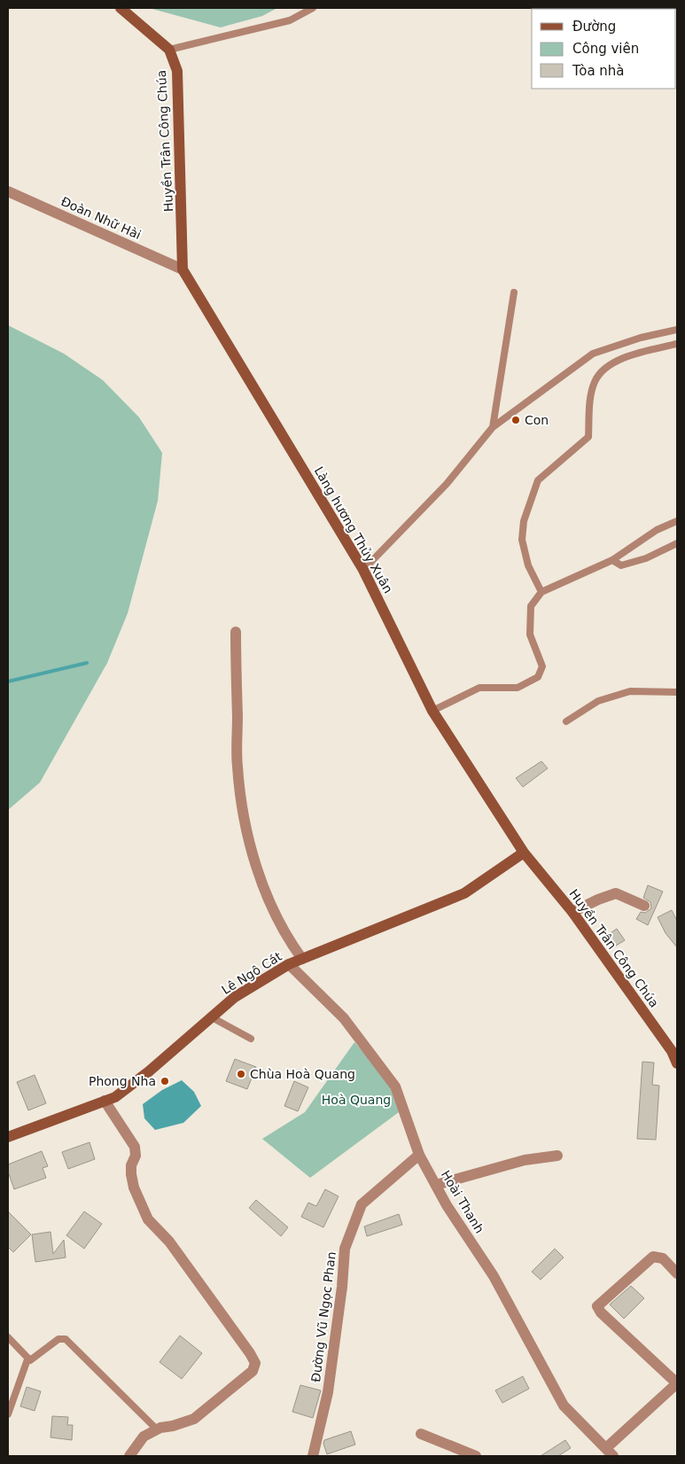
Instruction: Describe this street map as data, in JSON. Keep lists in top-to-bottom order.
{
  "streets": {
    "street": [
      "Huyền Trân Công Chúa",
      "Đoàn Nhữ Hài",
      "Làng hương Thủy Xuân",
      "Lê Ngô Cát",
      "Hoài Thanh",
      "Đường Vũ Ngọc Phan"
    ]
  },
  "crossings": [
    ["Huyền Trân Công Chúa", "Đoàn Nhữ Hài"],
    ["Huyền Trân Công Chúa", "Làng hương Thủy Xuân"],
    ["Huyền Trân Công Chúa", "Lê Ngô Cát"],
    ["Đoàn Nhữ Hài", "Làng hương Thủy Xuân"],
    ["Làng hương Thủy Xuân", "Lê Ngô Cát"],
    ["Lê Ngô Cát", "Hoài Thanh"],
    ["Hoài Thanh", "Đường Vũ Ngọc Phan"]
  ],
  "parks": ["Hoà Quang"],
  "places": ["Con", "Chùa Hoà Quang", "Phong Nha"],
  "legend": ["Đường", "Công viên", "Tòa nhà"]
}
